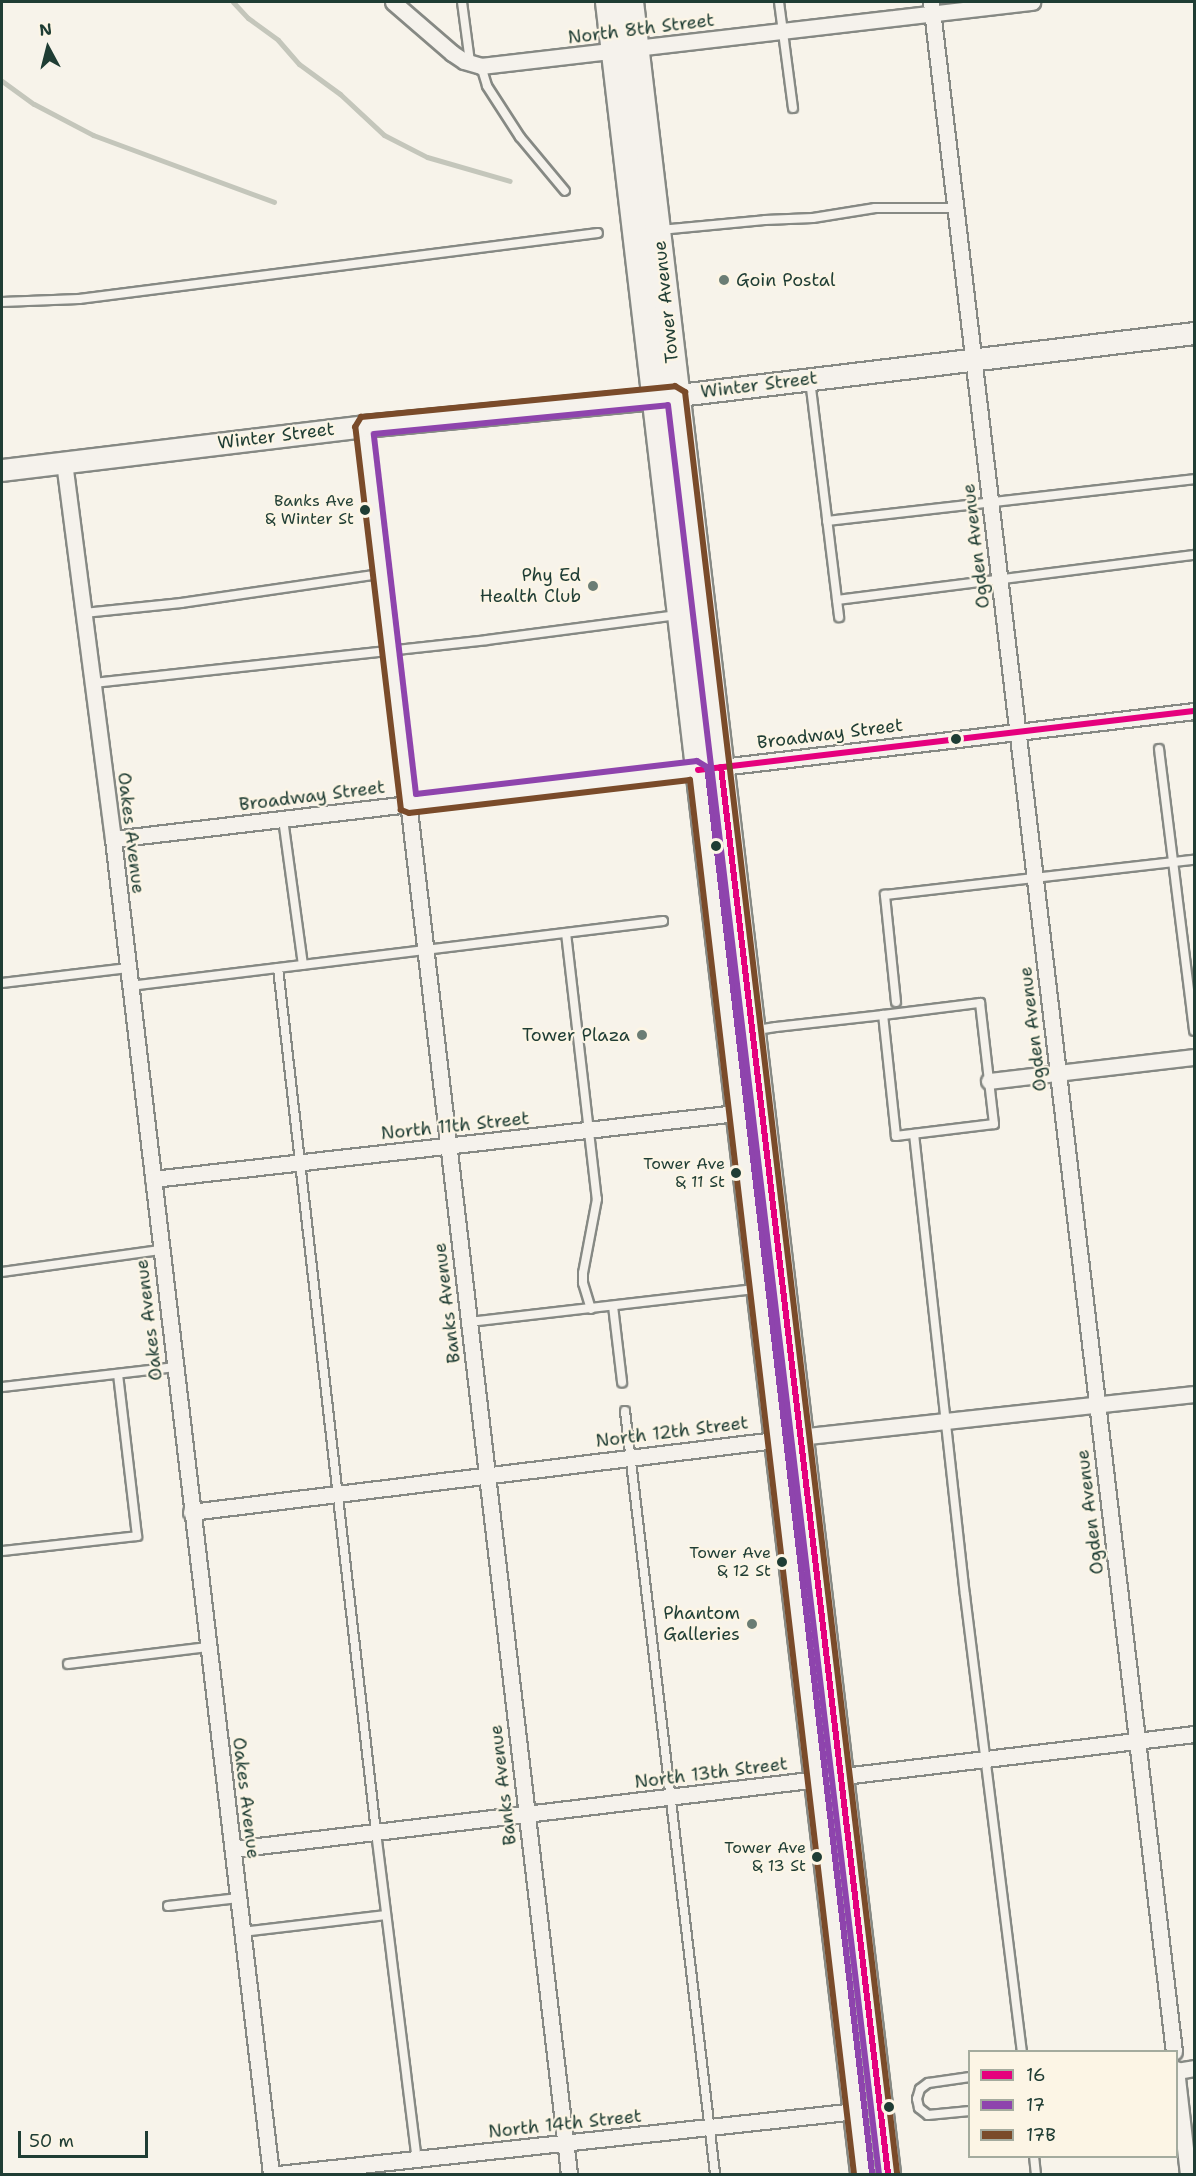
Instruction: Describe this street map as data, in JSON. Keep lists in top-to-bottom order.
{
  "streets": {
    "main road": ["Tower Avenue"],
    "street": [
      "North 8th Street",
      "Winter Street",
      "Ogden Avenue",
      "Broadway Street",
      "Oakes Avenue",
      "North 11th Street",
      "Banks Avenue",
      "North 12th Street",
      "North 13th Street",
      "North 14th Street"
    ]
  },
  "crossings": [
    ["North 8th Street", "Tower Avenue"],
    ["North 8th Street", "Ogden Avenue"],
    ["Tower Avenue", "Winter Street"],
    ["Tower Avenue", "Broadway Street"],
    ["Tower Avenue", "North 11th Street"],
    ["Tower Avenue", "North 12th Street"],
    ["Tower Avenue", "North 13th Street"],
    ["Tower Avenue", "North 14th Street"],
    ["Winter Street", "Ogden Avenue"],
    ["Winter Street", "Oakes Avenue"],
    ["Winter Street", "Banks Avenue"],
    ["Ogden Avenue", "Broadway Street"],
    ["Ogden Avenue", "North 12th Street"],
    ["Ogden Avenue", "North 13th Street"],
    ["Broadway Street", "Oakes Avenue"],
    ["Broadway Street", "Banks Avenue"],
    ["Oakes Avenue", "North 11th Street"],
    ["Oakes Avenue", "North 12th Street"],
    ["Oakes Avenue", "North 13th Street"],
    ["North 11th Street", "Banks Avenue"],
    ["Banks Avenue", "North 12th Street"],
    ["Banks Avenue", "North 13th Street"],
    ["Banks Avenue", "North 14th Street"]
  ],
  "places": [
    "Goin Postal",
    "Banks Ave & Winter St",
    "Phy Ed Health Club",
    "Tower Plaza",
    "Tower Ave & 11 St",
    "Tower Ave & 12 St",
    "Phantom Galleries",
    "Tower Ave & 13 St"
  ],
  "lines": ["transit line 17B", "transit line 17", "transit line 16"],
  "legend": ["16", "17", "17B"],
  "scale_bar": "50 m",
  "north": "top"
}
